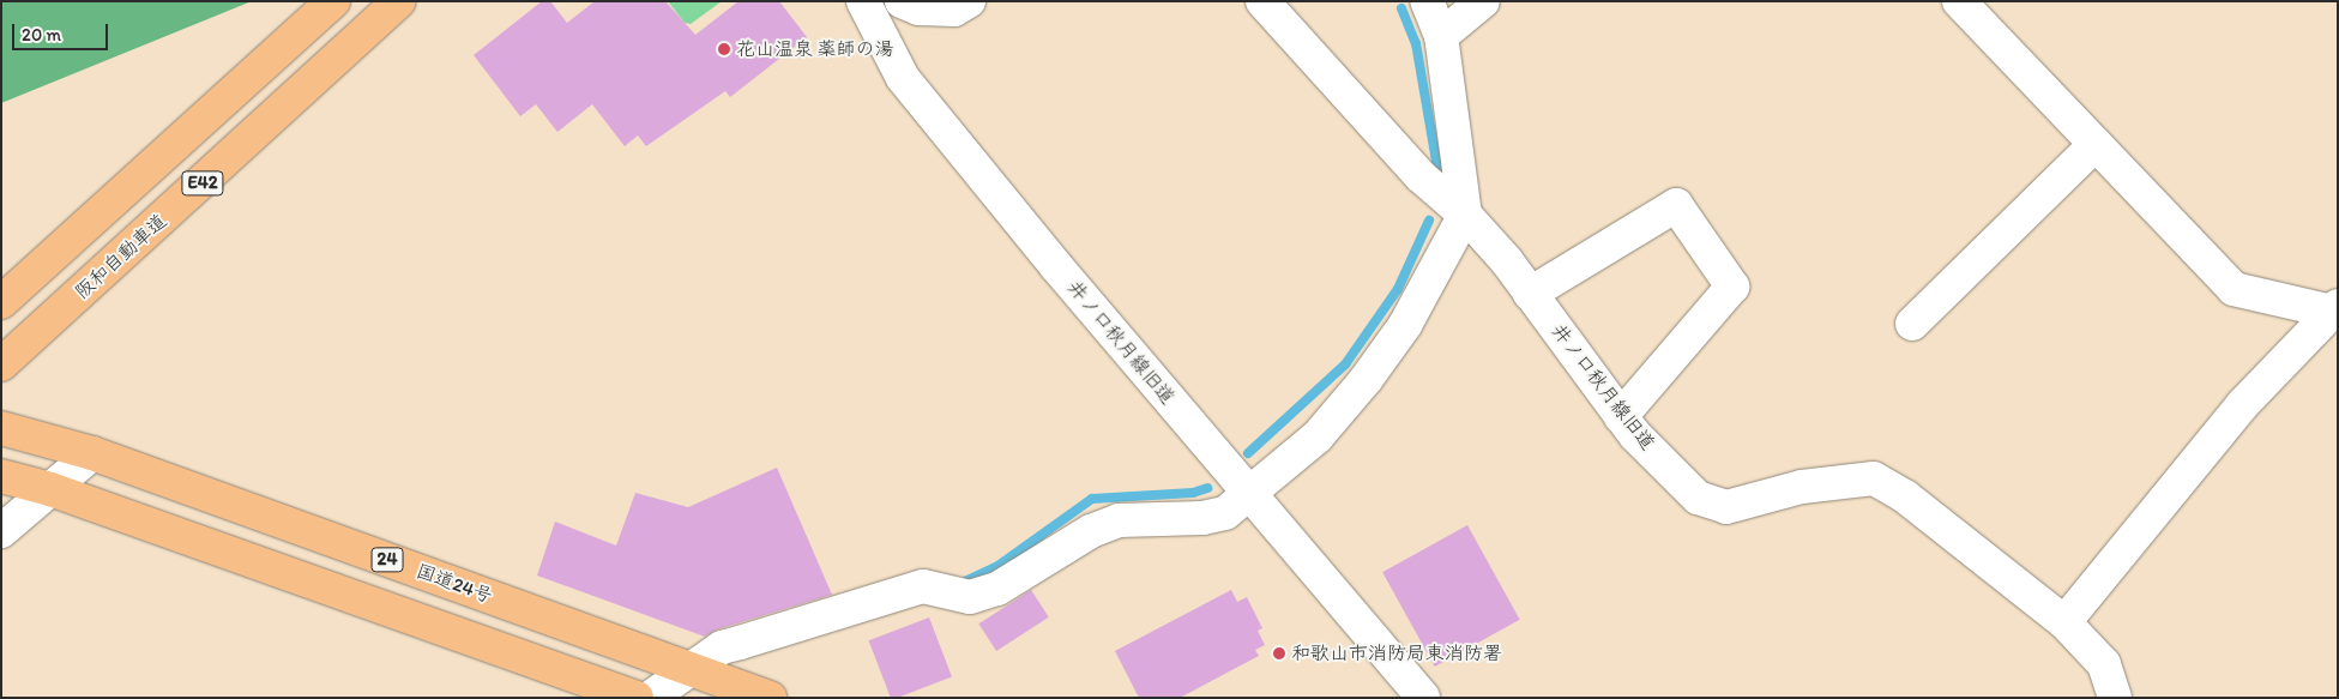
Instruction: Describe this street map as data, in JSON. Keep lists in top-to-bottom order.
{
  "streets": {
    "highway": [
      "E42",
      "阪和自動車道",
      "24",
      "国道24号"
    ],
    "street": ["井ノ口秋月線旧道"]
  },
  "places": ["花山温泉 薬師の湯", "和歌山市消防局東消防署"],
  "scale_bar": "20 m"
}
